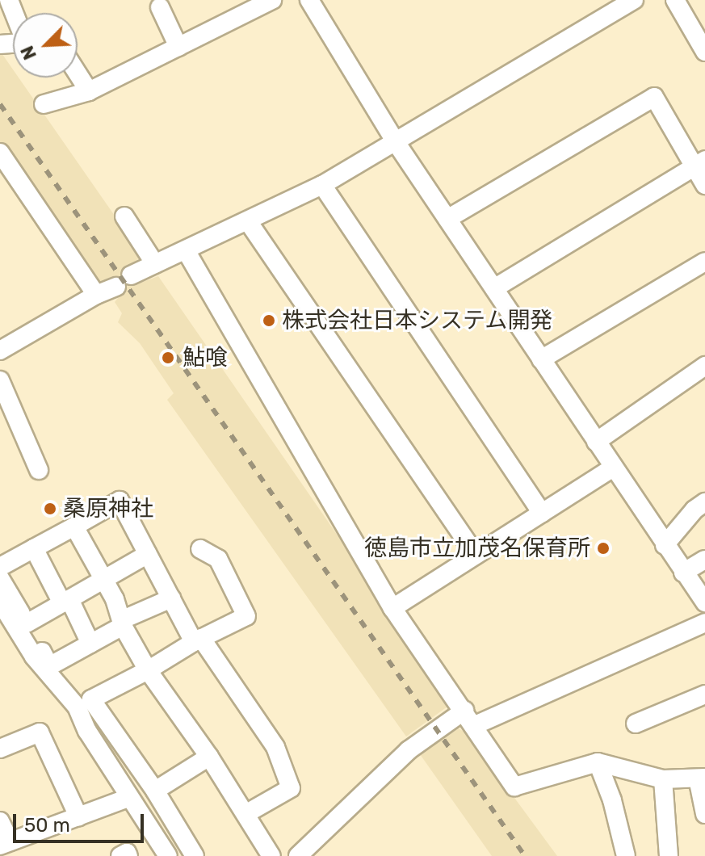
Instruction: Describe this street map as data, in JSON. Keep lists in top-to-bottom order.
{
  "places": [
    "株式会社日本システム開発",
    "鮎喰",
    "桑原神社",
    "徳島市立加茂名保育所"
  ],
  "scale_bar": "50 m",
  "north": "bottom left"
}
